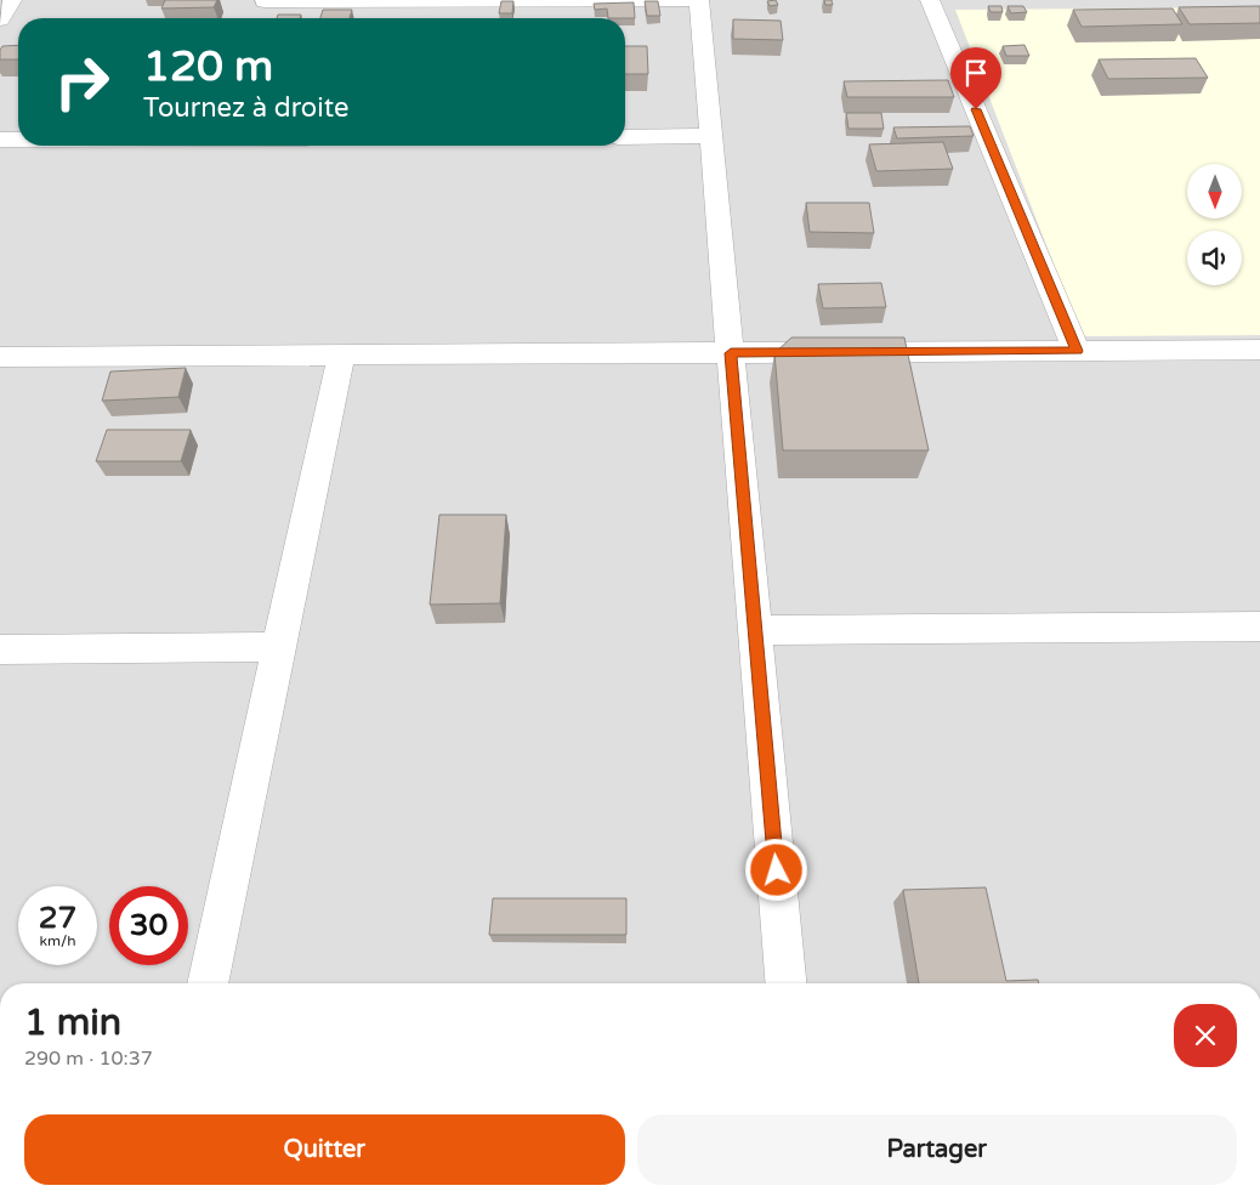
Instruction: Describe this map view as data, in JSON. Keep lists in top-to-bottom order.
{
  "north": "bottom",
  "page": {
    "turn": ["120 m", "Tournez à droite"],
    "speed": "27 km/h",
    "limit": "30",
    "heading": ["1 min", "290 m · 10:37"],
    "buttons": ["Quitter", "Partager"]
  }
}
